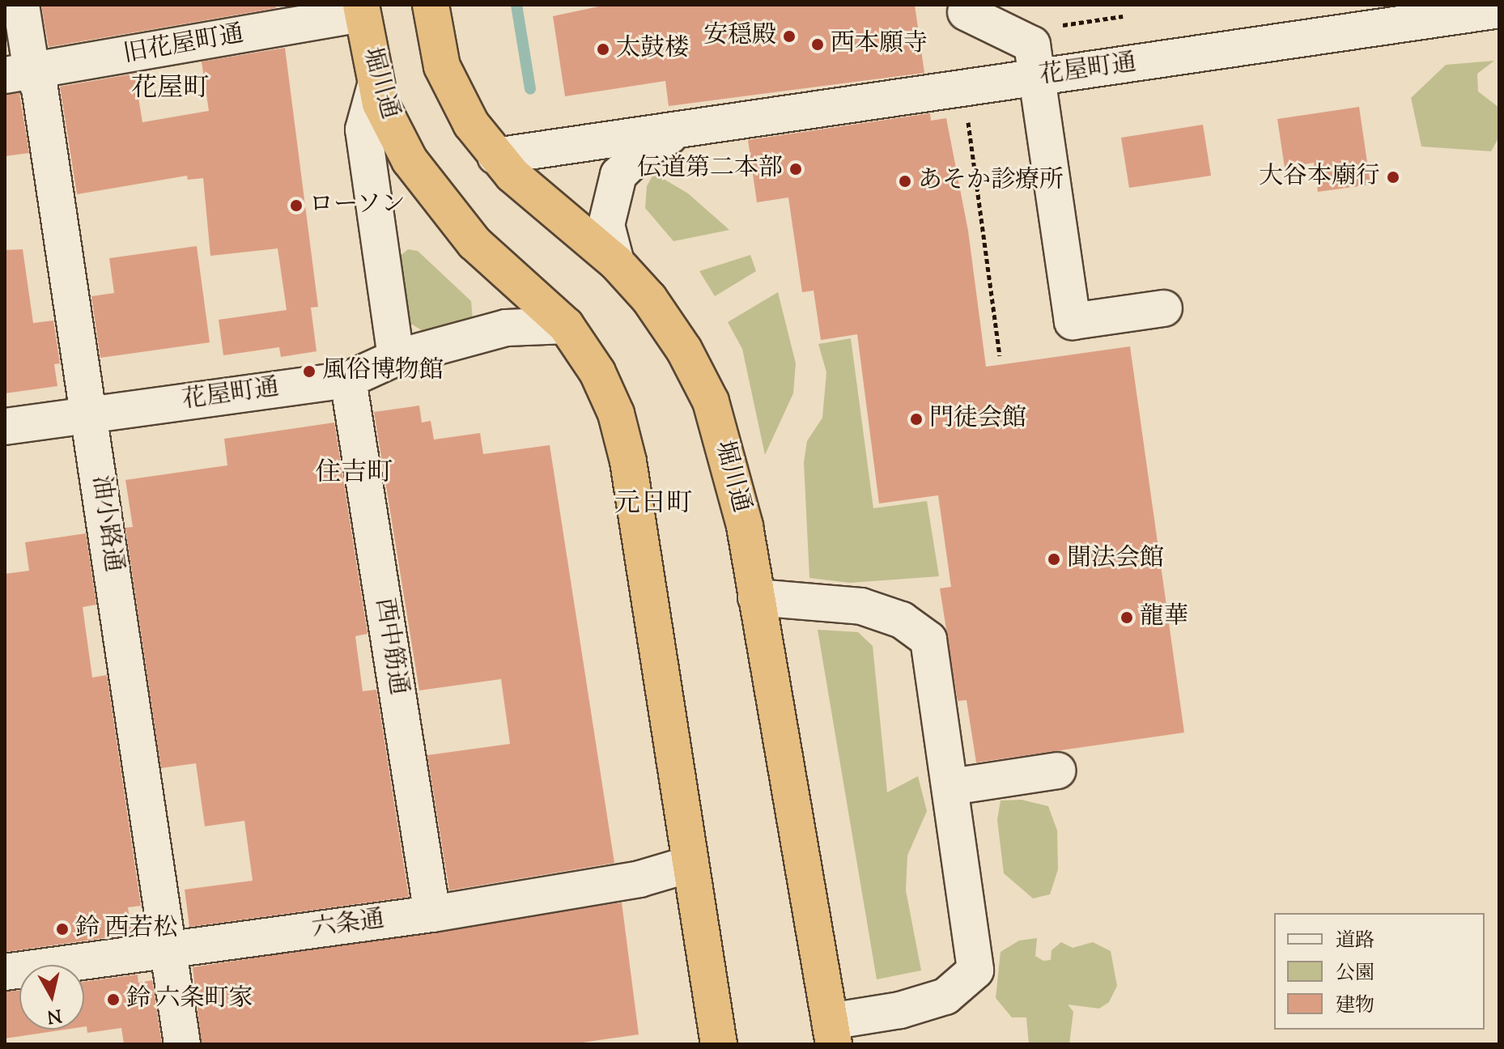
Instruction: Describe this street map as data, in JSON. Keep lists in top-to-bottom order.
{
  "streets": {
    "highway": ["堀川通"],
    "street": [
      "旧花屋町通",
      "花屋町通",
      "油小路通",
      "西中筋通",
      "六条通"
    ]
  },
  "crossings": [
    ["旧花屋町通", "堀川通"],
    ["旧花屋町通", "油小路通"],
    ["花屋町通", "堀川通"],
    ["花屋町通", "油小路通"],
    ["花屋町通", "西中筋通"],
    ["堀川通", "六条通"],
    ["油小路通", "六条通"],
    ["西中筋通", "六条通"]
  ],
  "districts": ["花屋町", "住吉町", "元日町"],
  "places": [
    "安穏殿",
    "西本願寺",
    "太鼓楼",
    "伝道第二本部",
    "大谷本廟行",
    "あそか診療所",
    "ローソン",
    "風俗博物館",
    "門徒会館",
    "聞法会館",
    "龍華",
    "鈴 西若松",
    "鈴 六条町家"
  ],
  "legend": ["道路", "公園", "建物"],
  "north": "bottom"
}
